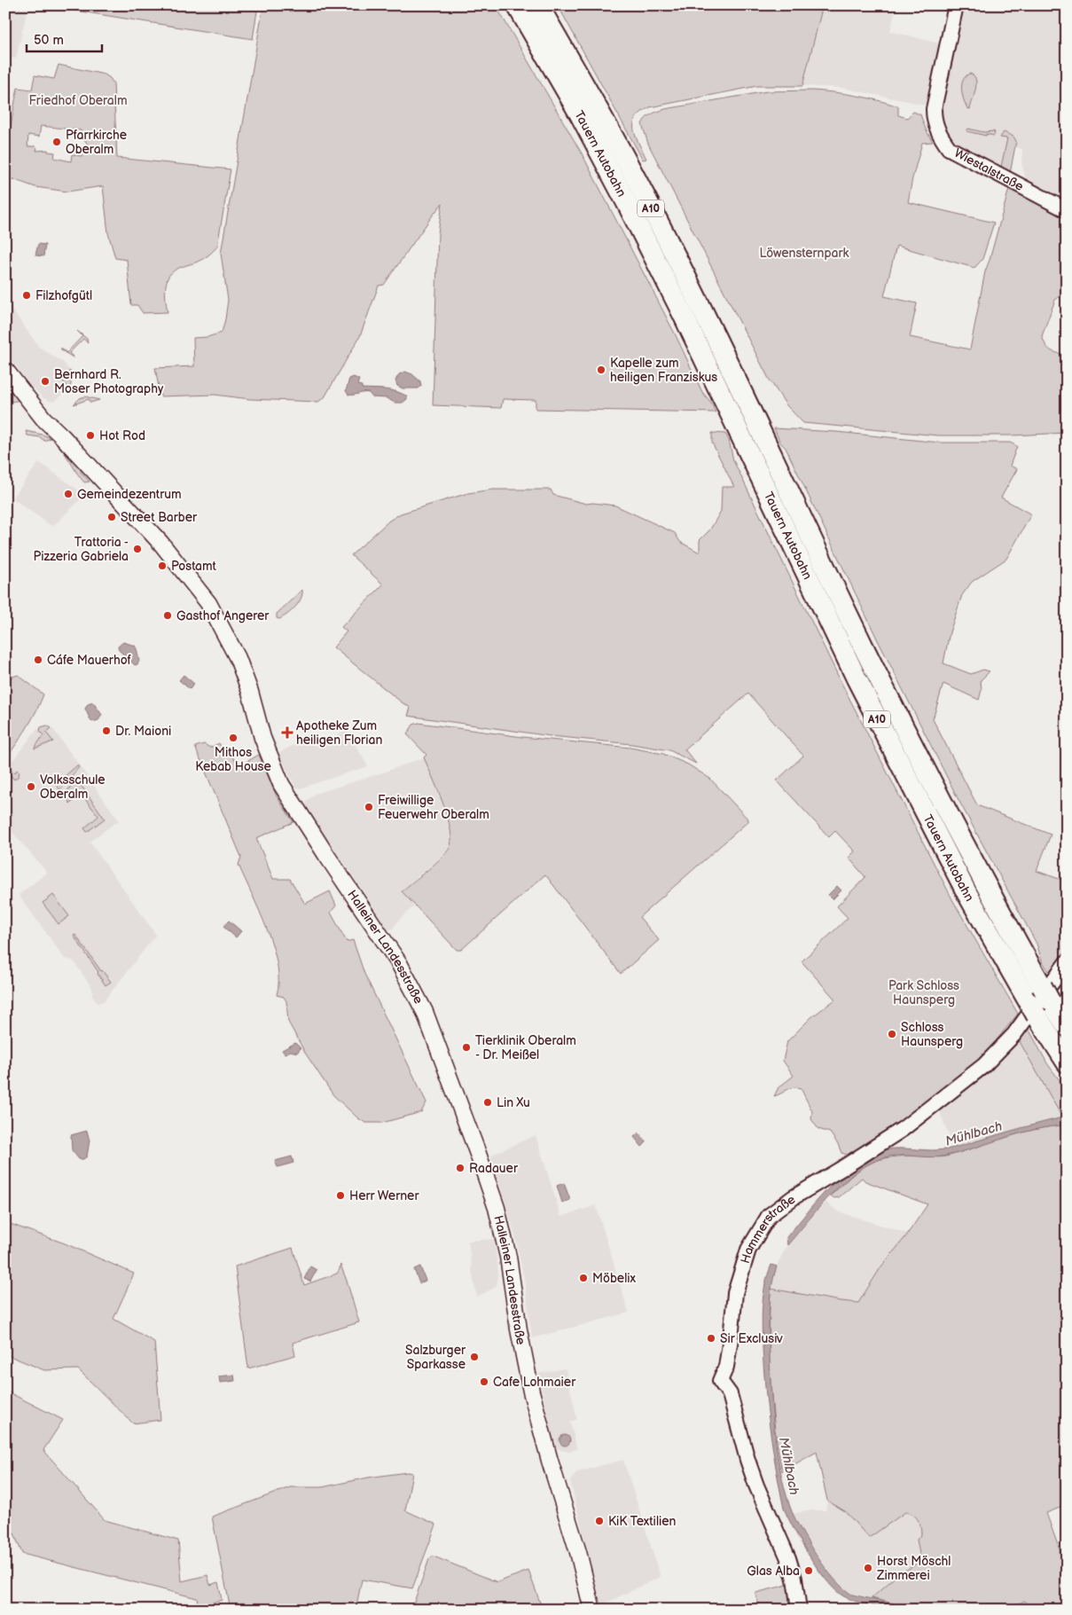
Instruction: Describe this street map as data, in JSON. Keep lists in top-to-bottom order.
{
  "streets": {
    "highway": ["Tauern Autobahn", "A10"],
    "main road": ["Halleiner Landesstraße"],
    "street": ["Wiestalstraße", "Hammerstraße"]
  },
  "water": ["Mühlbach"],
  "parks": ["Friedhof Oberalm", "Löwensternpark", "Park Schloss Haunsperg"],
  "places": {
    "other": [
      "Pfarrkirche Oberalm",
      "Filzhofgütl",
      "Kapelle zum heiligen Franziskus",
      "Bernhard R. Moser Photography",
      "Hot Rod",
      "Gemeindezentrum",
      "Street Barber",
      "Trattoria - Pizzeria Gabriela",
      "Postamt",
      "Gasthof Angerer",
      "Cáfe Mauerhof",
      "Dr. Maioni",
      "Mithos Kebab House",
      "Volksschule Oberalm",
      "Freiwillige Feuerwehr Oberalm",
      "Schloss Haunsperg",
      "Tierklinik Oberalm - Dr. Meißel",
      "Lin Xu",
      "Radauer",
      "Herr Werner",
      "Möbelix",
      "Sir Exclusiv",
      "Salzburger Sparkasse",
      "Cafe Lohmaier",
      "KiK Textilien",
      "Horst Möschl Zimmerei",
      "Glas Alba"
    ],
    "health": ["Apotheke Zum heiligen Florian"]
  },
  "scale_bar": "50 m"
}
